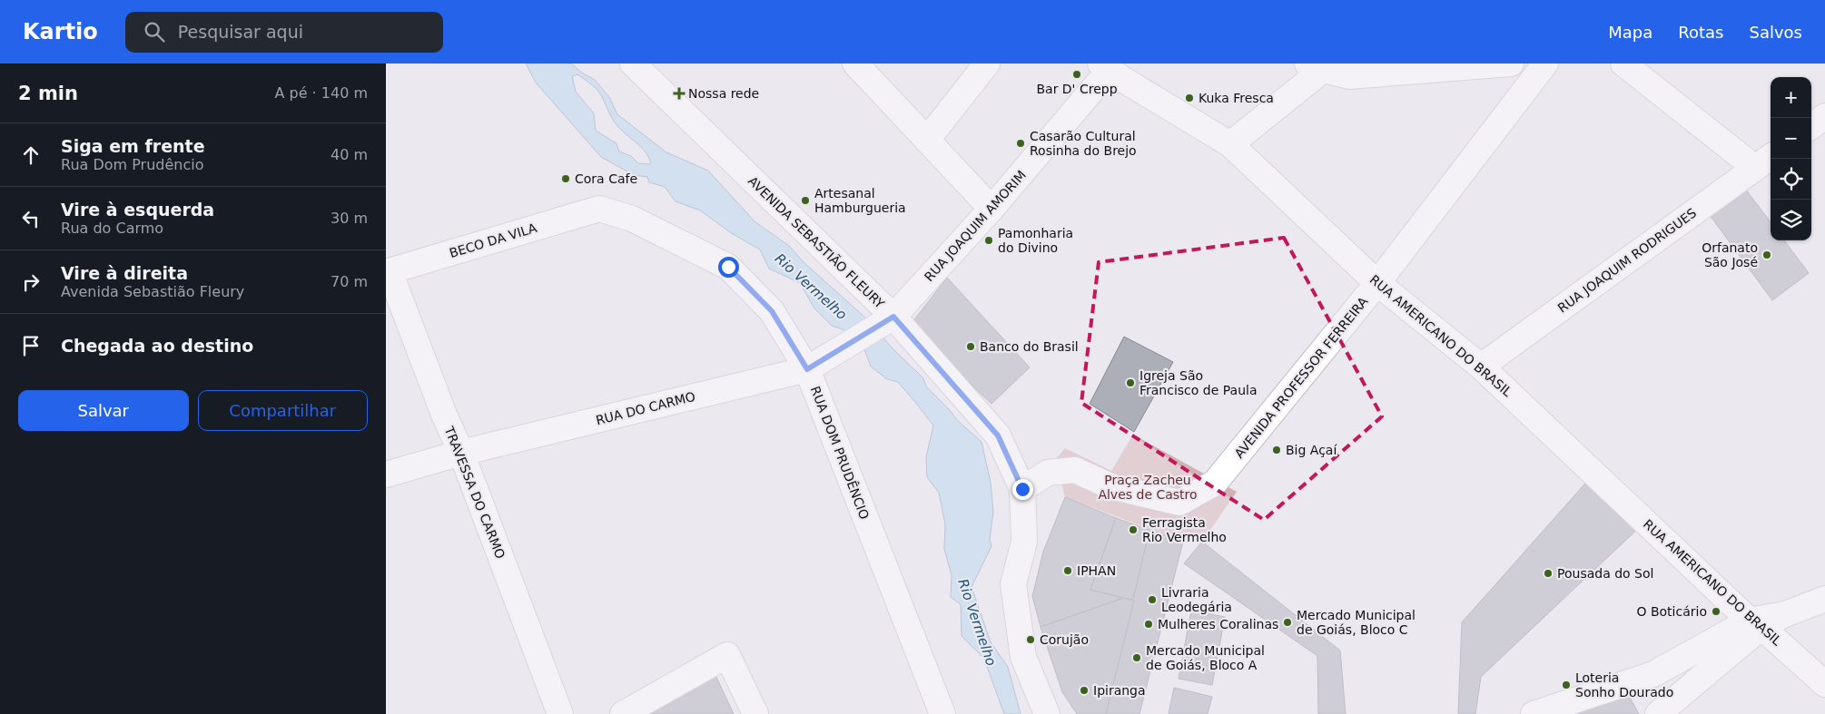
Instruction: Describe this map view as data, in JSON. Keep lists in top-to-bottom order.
{
  "streets": {
    "street": [
      "RUA JOAQUIM AMORIM",
      "BECO DA VILA",
      "AVENIDA SEBASTIÃO FLEURY",
      "RUA JOAQUIM RODRIGUES",
      "RUA AMERICANO DO BRASIL",
      "AVENIDA PROFESSOR FERREIRA",
      "RUA DO CARMO",
      "RUA DOM PRUDÊNCIO",
      "TRAVESSA DO CARMO"
    ]
  },
  "crossings": [
    ["RUA JOAQUIM AMORIM", "AVENIDA SEBASTIÃO FLEURY"],
    ["RUA JOAQUIM AMORIM", "RUA AMERICANO DO BRASIL"],
    ["RUA JOAQUIM AMORIM", "RUA DO CARMO"],
    ["BECO DA VILA", "RUA DOM PRUDÊNCIO"],
    ["BECO DA VILA", "TRAVESSA DO CARMO"],
    ["AVENIDA SEBASTIÃO FLEURY", "AVENIDA PROFESSOR FERREIRA"],
    ["AVENIDA SEBASTIÃO FLEURY", "RUA DO CARMO"],
    ["RUA JOAQUIM RODRIGUES", "RUA AMERICANO DO BRASIL"],
    ["RUA AMERICANO DO BRASIL", "AVENIDA PROFESSOR FERREIRA"],
    ["RUA DO CARMO", "RUA DOM PRUDÊNCIO"],
    ["RUA DO CARMO", "TRAVESSA DO CARMO"]
  ],
  "water": ["Rio Vermelho"],
  "parks": ["Praça Zacheu Alves de Castro"],
  "places": {
    "other": [
      "Bar D' Crepp",
      "Kuka Fresca",
      "Casarão Cultural Rosinha do Brejo",
      "Cora Cafe",
      "Artesanal Hamburgueria",
      "Pamonharia do Divino",
      "Orfanato São José",
      "Banco do Brasil",
      "Igreja São Francisco de Paula",
      "Big Açaí",
      "Ferragista Rio Vermelho",
      "IPHAN",
      "Pousada do Sol",
      "Livraria Leodegária",
      "O Boticário",
      "Mercado Municipal de Goiás, Bloco C",
      "Mulheres Coralinas",
      "Corujão",
      "Mercado Municipal de Goiás, Bloco A",
      "Loteria Sonho Dourado",
      "Ipiranga"
    ],
    "health": ["Nossa rede"]
  },
  "page": {
    "header": "Kartio",
    "search": "Pesquisar aqui",
    "nav": ["Mapa", "Rotas", "Salvos"],
    "heading": ["2 min", "A pé · 140 m"],
    "map_buttons": ["+", "−"],
    "list": [
      ["Siga em frente", "Rua Dom Prudêncio", "40 m"],
      ["Vire à esquerda", "Rua do Carmo", "30 m"],
      ["Vire à direita", "Avenida Sebastião Fleury", "70 m"],
      "Chegada ao destino"
    ],
    "buttons": ["Salvar", "Compartilhar"]
  }
}
